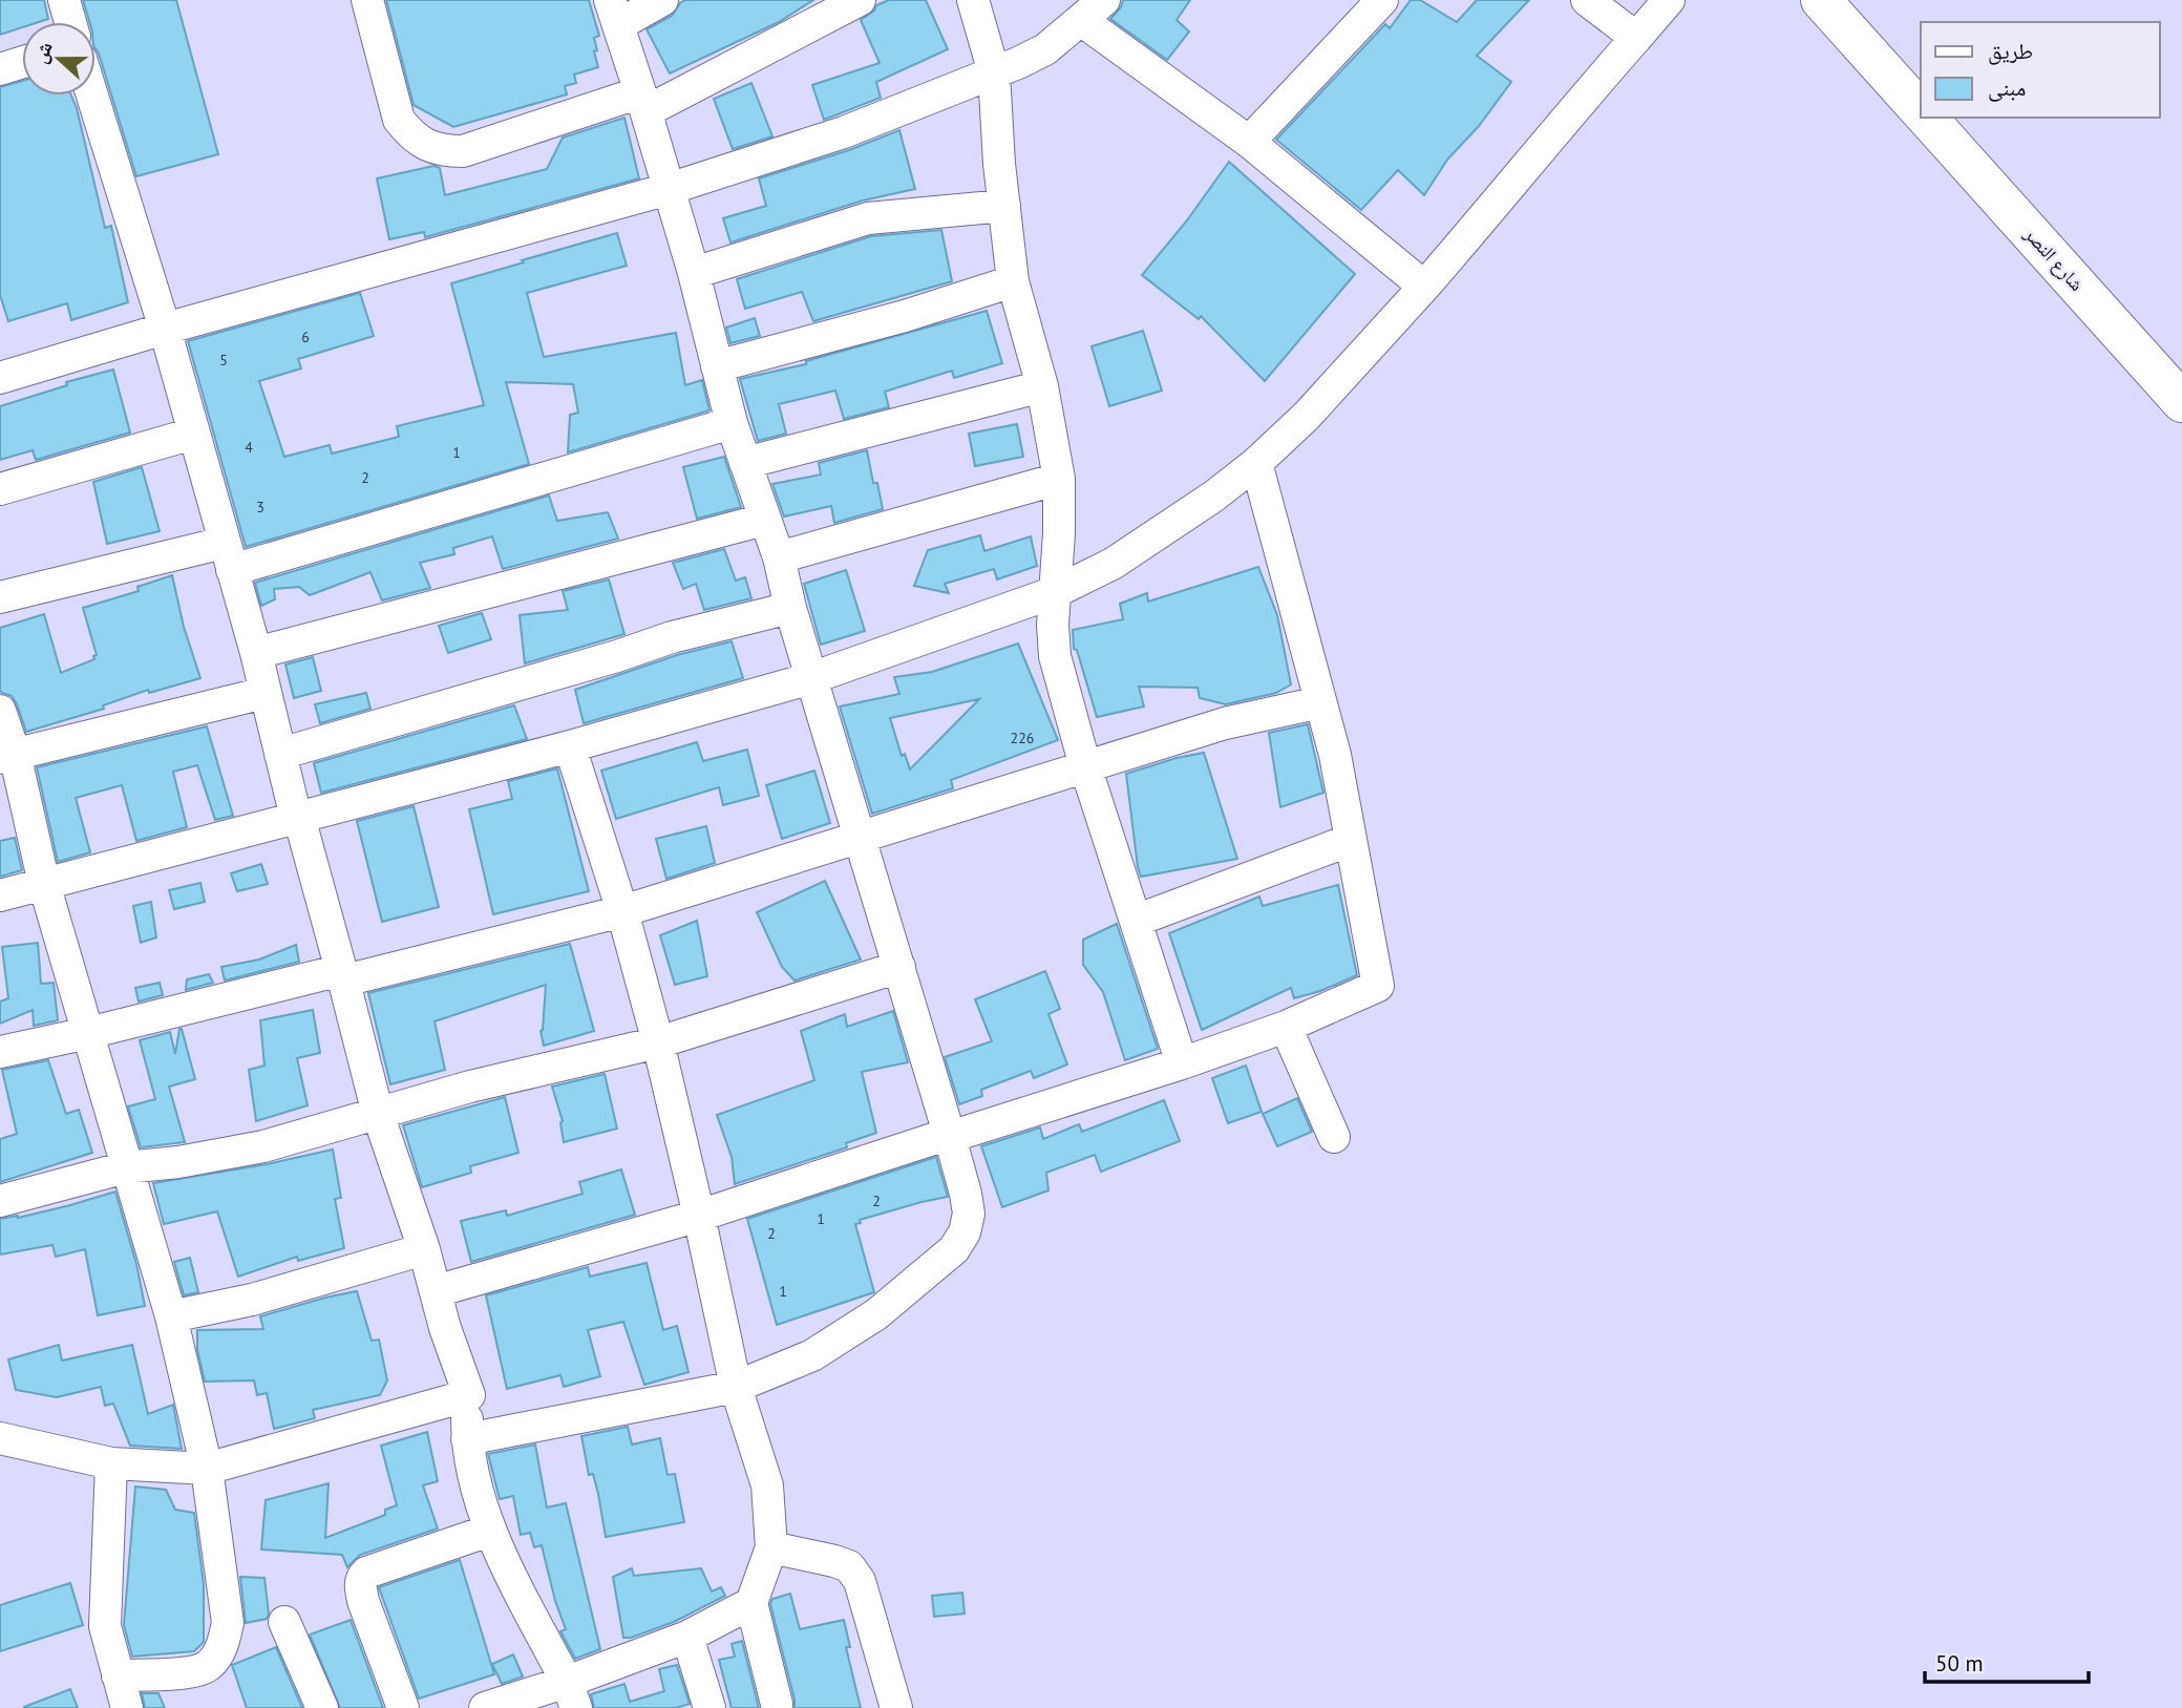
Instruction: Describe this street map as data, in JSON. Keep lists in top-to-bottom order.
{
  "streets": {
    "main road": ["شارع النصر"]
  },
  "house_numbers": [
    "6",
    "5",
    "4",
    "1",
    "2",
    "3",
    "226",
    "2",
    "1",
    "2",
    "1"
  ],
  "legend": ["طريق", "مبنى"],
  "scale_bar": "50 m",
  "north": "left"
}
